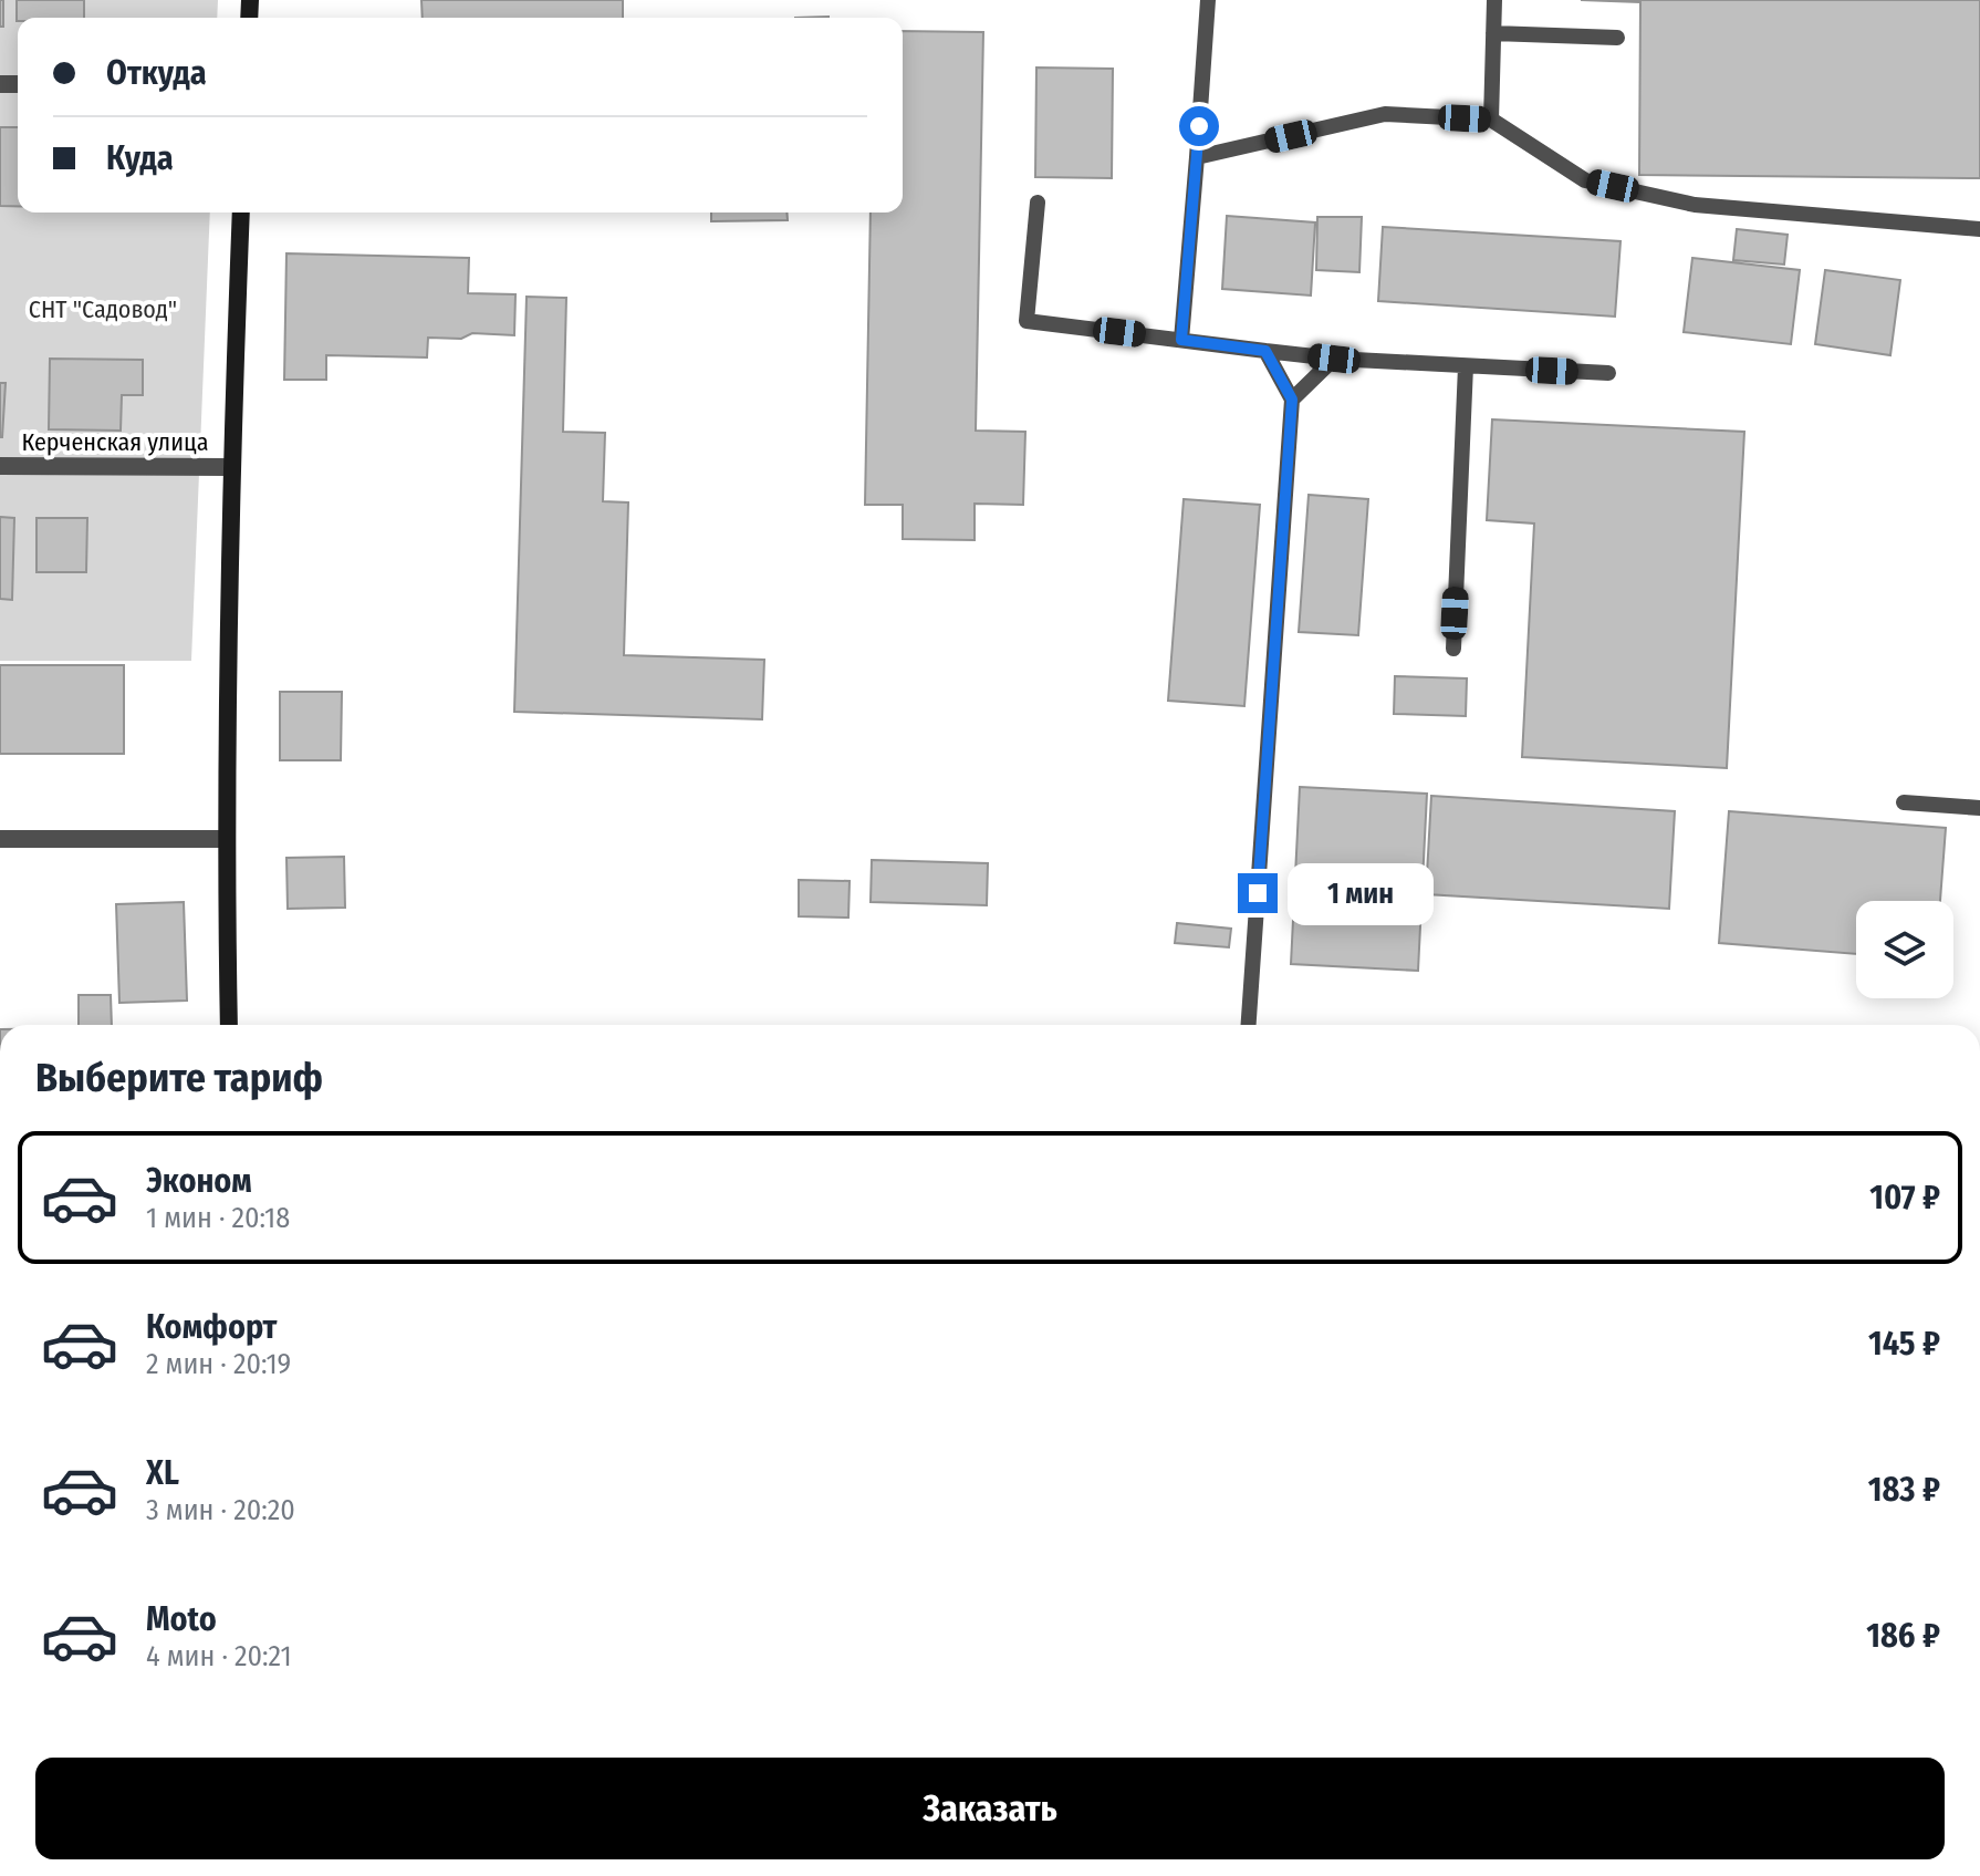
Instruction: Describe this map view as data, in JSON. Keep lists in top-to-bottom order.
{
  "streets": {
    "street": ["Керченская улица"]
  },
  "parks": ["СНТ \"Садовод\""],
  "page": {
    "banner": ["Откуда", "Куда"],
    "bubble": "1 мин",
    "heading": "Выберите тариф",
    "list": [
      {
        "name": "Эконом",
        "note": "1 мин · 20:18",
        "value": "107 ₽"
      },
      {
        "name": "Комфорт",
        "note": "2 мин · 20:19",
        "value": "145 ₽"
      },
      {
        "name": "XL",
        "note": "3 мин · 20:20",
        "value": "183 ₽"
      },
      {
        "name": "Moto",
        "note": "4 мин · 20:21",
        "value": "186 ₽"
      }
    ],
    "buttons": "Заказать"
  }
}
